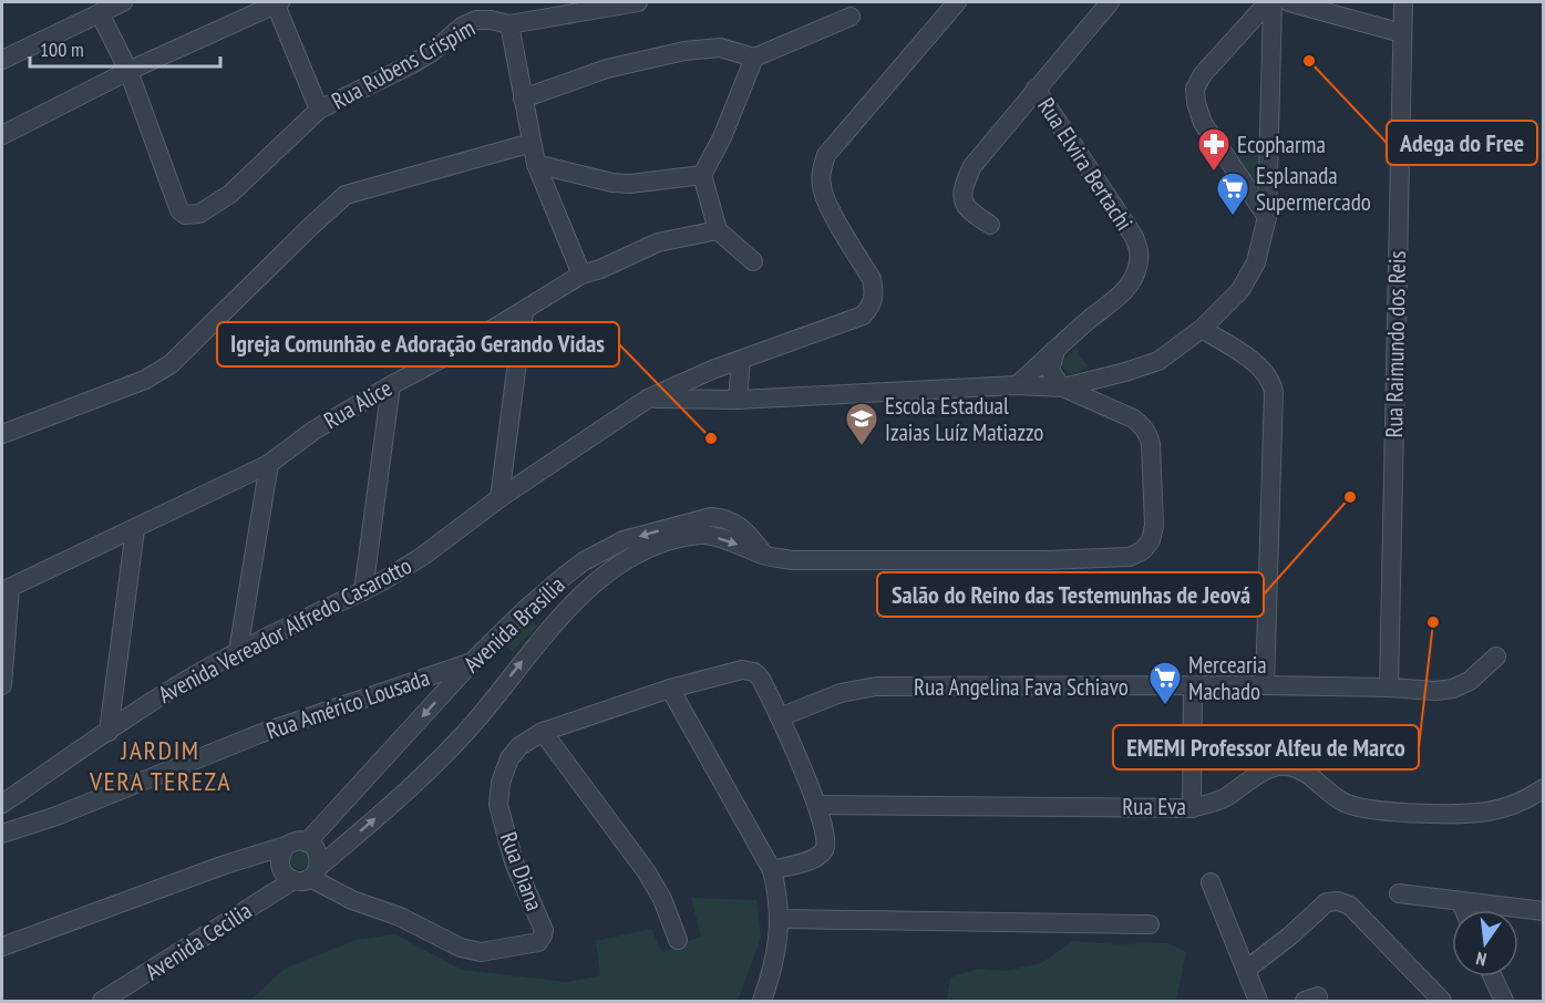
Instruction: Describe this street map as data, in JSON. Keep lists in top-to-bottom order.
{
  "streets": {
    "street": [
      "Rua Rubens Crispim",
      "Rua Elvira Bertachi",
      "Rua Raimundo dos Reis",
      "Rua Alice",
      "Avenida Brasília",
      "Avenida Vereador Alfredo Casarotto",
      "Rua Angelina Fava Schiavo",
      "Rua Américo Lousada",
      "Rua Eva",
      "Rua Diana",
      "Avenida Cecilia"
    ]
  },
  "crossings": [
    ["Rua Raimundo dos Reis", "Rua Angelina Fava Schiavo"],
    ["Avenida Brasília", "Rua Américo Lousada"],
    ["Avenida Brasília", "Rua Diana"],
    ["Avenida Brasília", "Avenida Cecilia"],
    ["Rua Diana", "Avenida Cecilia"]
  ],
  "districts": ["JARDIM VERA TEREZA"],
  "places": {
    "other": [
      "Adega do Free",
      "Igreja Comunhão e Adoração Gerando Vidas",
      "Salão do Reino das Testemunhas de Jeová",
      "EMEMI Professor Alfeu de Marco"
    ],
    "pharmacy": ["Ecopharma"],
    "supermarket": ["Esplanada Supermercado", "Mercearia Machado"],
    "school or university": ["Escola Estadual Izaias Luíz Matiazzo"]
  },
  "scale_bar": "100 m",
  "north": "bottom"
}
